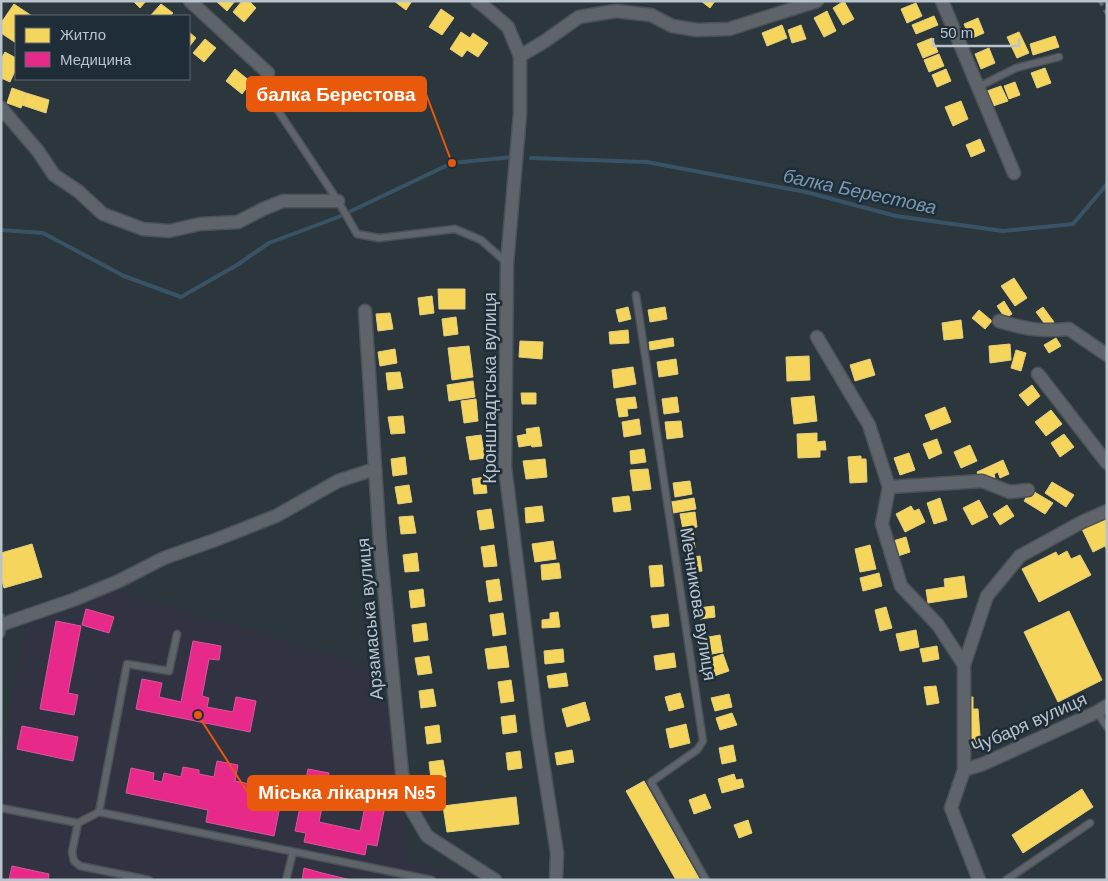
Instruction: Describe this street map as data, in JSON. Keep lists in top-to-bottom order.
{
  "streets": {
    "street": ["Кронштадтська вулиця", "Арзамаська вулиця", "Чубаря вулиця"],
    "lane": ["Мечникова вулиця"]
  },
  "water": ["балка Берестова"],
  "places": ["балка Берестова", "Міська лікарня №5"],
  "legend": ["Житло", "Медицина"],
  "scale_bar": "50 m"
}
